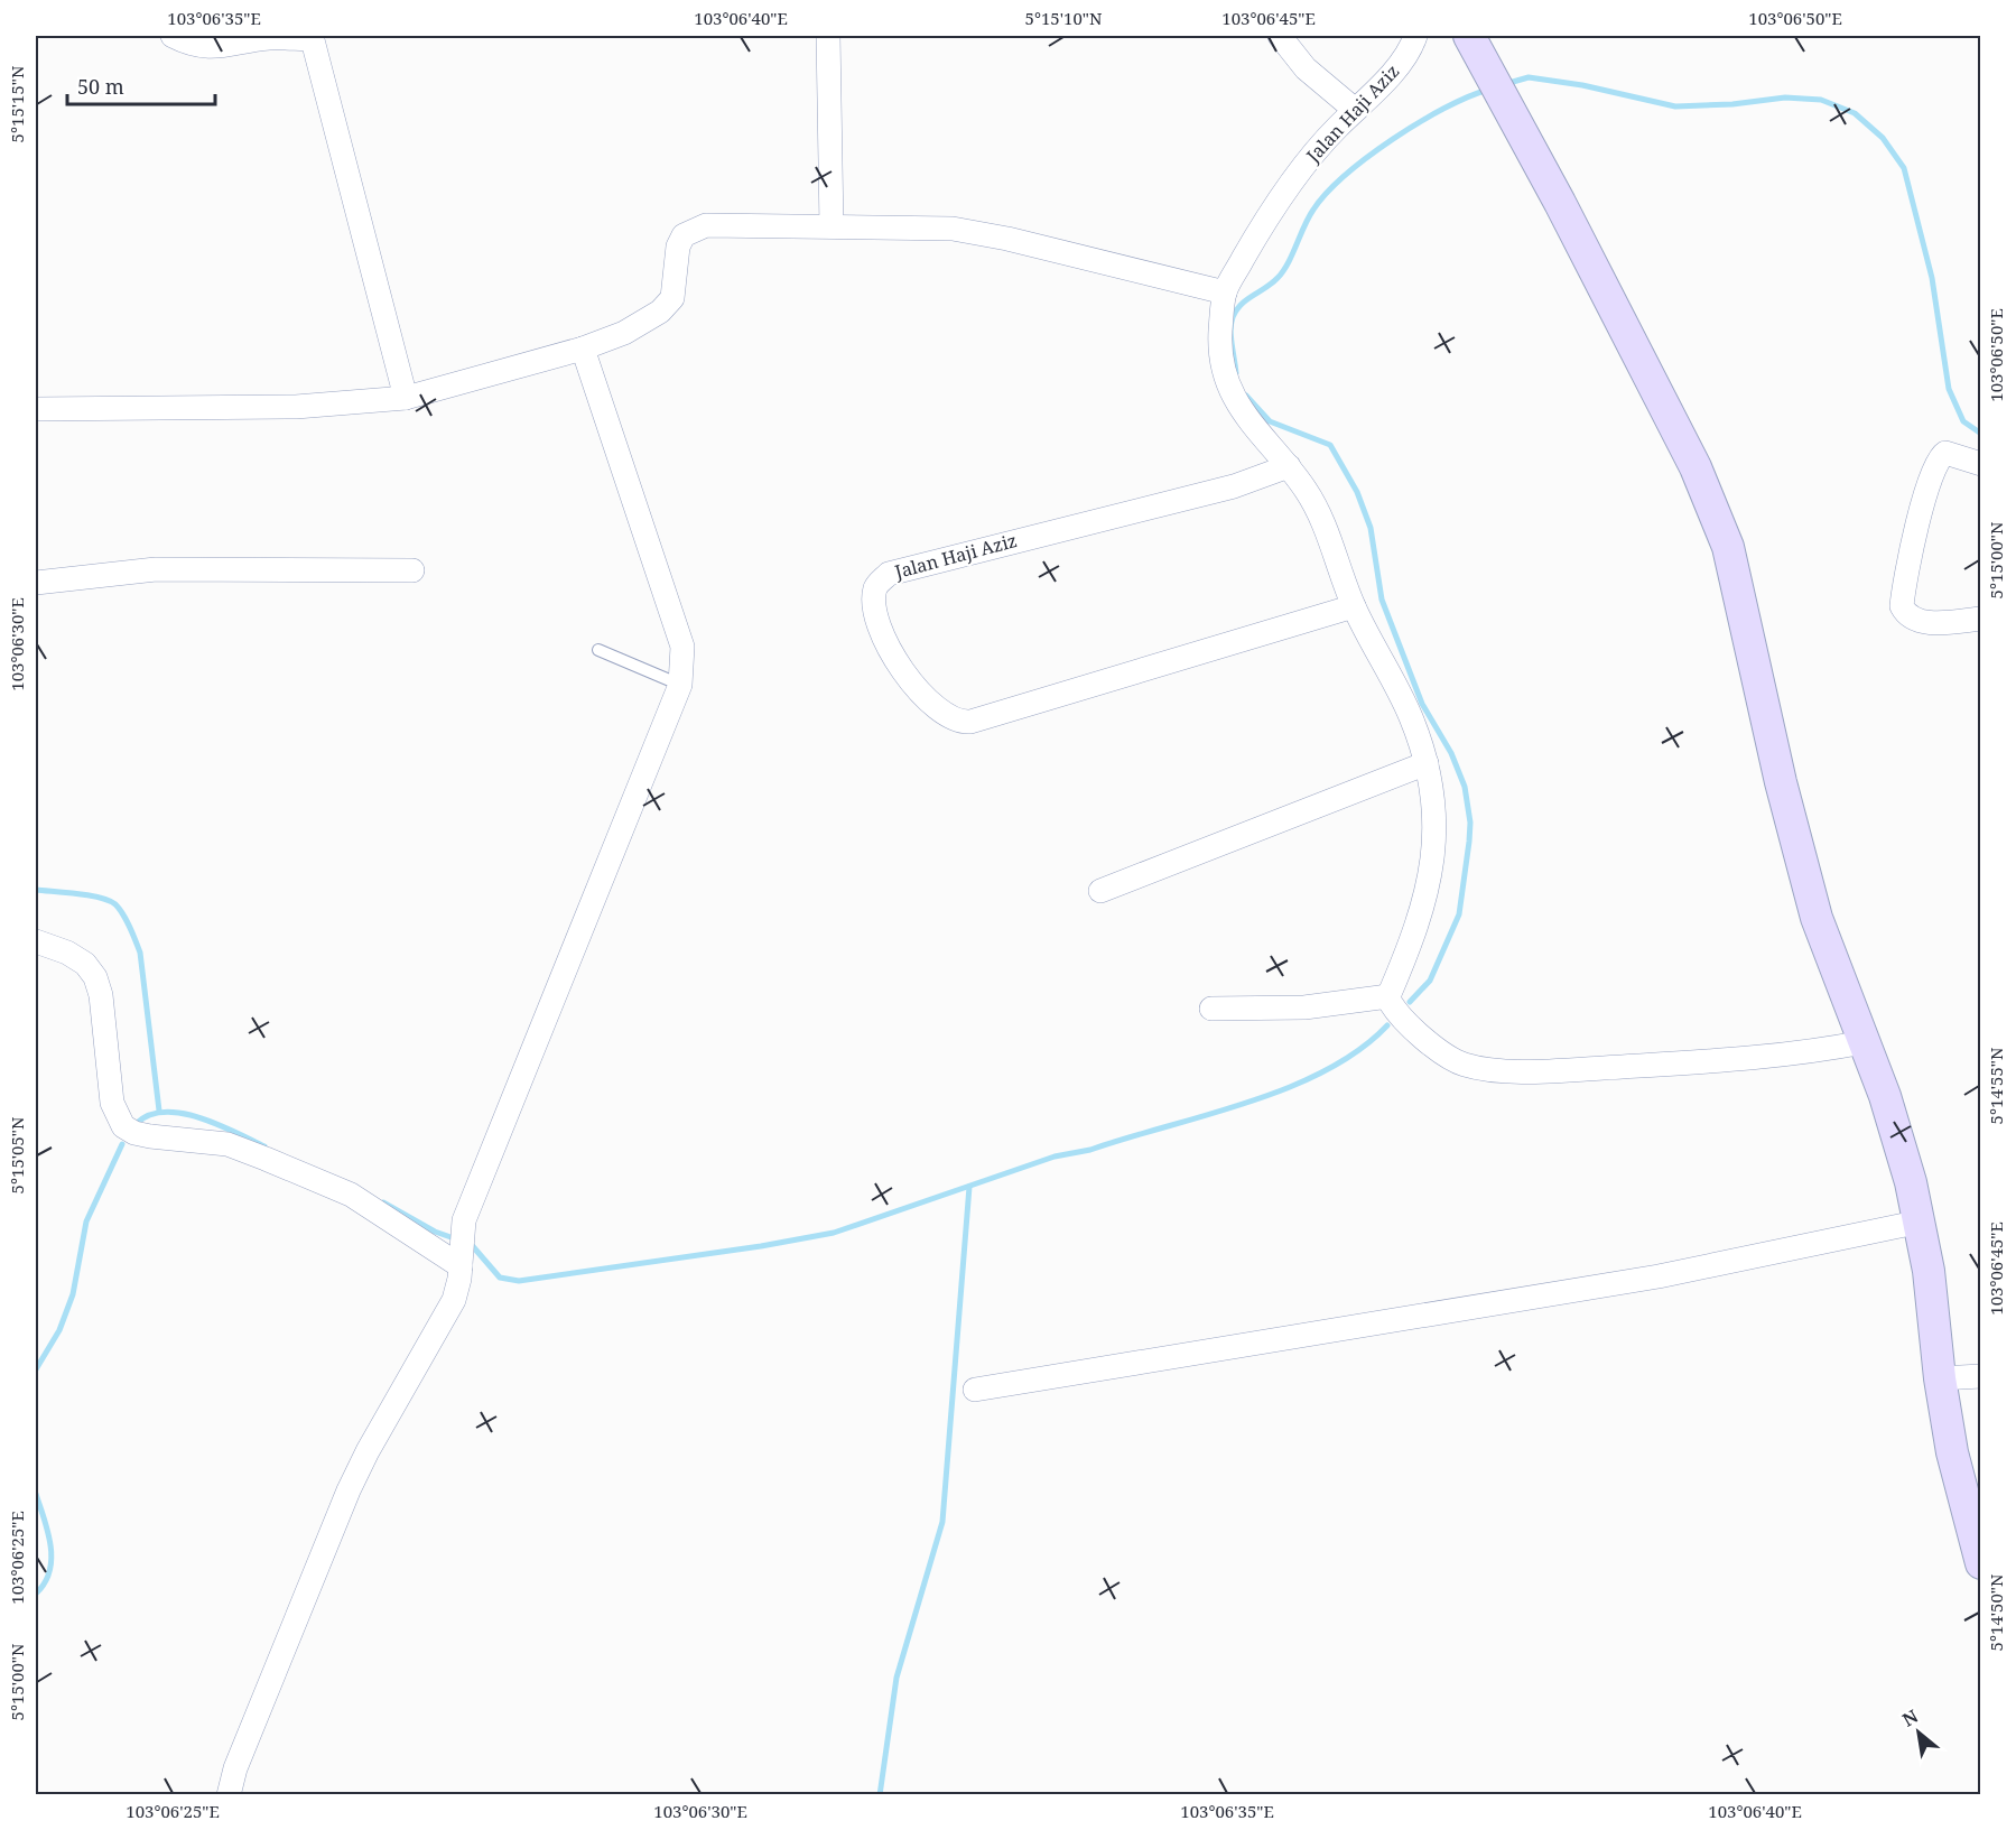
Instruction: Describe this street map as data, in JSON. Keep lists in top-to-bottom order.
{
  "streets": {
    "street": ["Jalan Haji Aziz"]
  },
  "scale_bar": "50 m",
  "north": "top left",
  "coordinates": [
    "103°06'35\"E",
    "103°06'40\"E",
    "5°15'10\"N",
    "103°06'45\"E",
    "103°06'50\"E",
    "5°15'15\"N",
    "5°15'00\"N",
    "103°06'30\"E",
    "5°14'55\"N",
    "5°15'05\"N",
    "103°06'25\"E",
    "5°14'50\"N"
  ]
}
